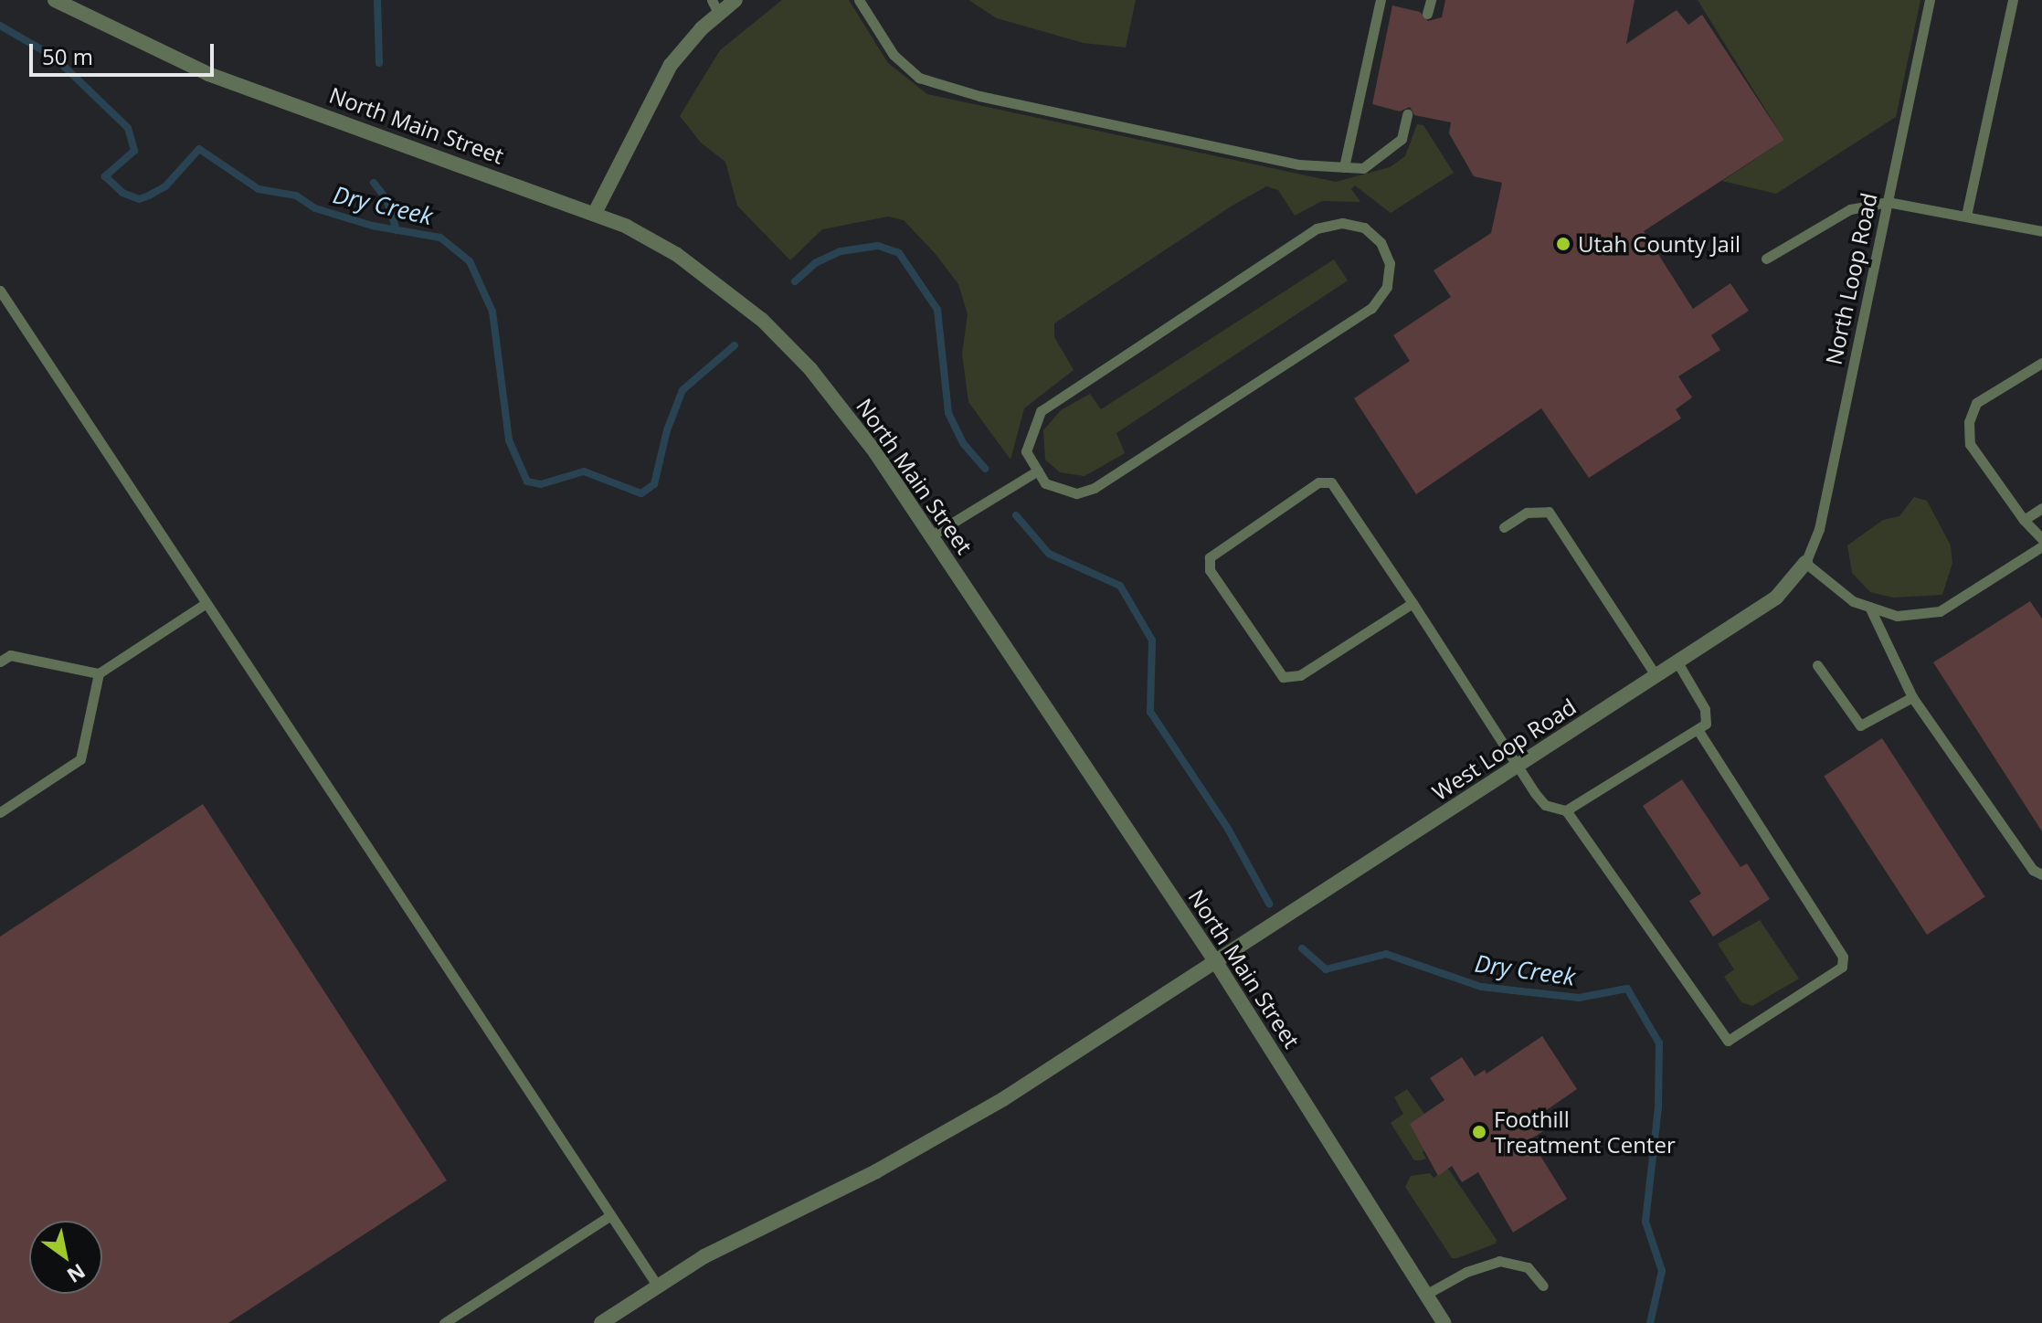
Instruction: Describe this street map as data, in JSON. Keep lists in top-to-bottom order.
{
  "streets": {
    "street": ["North Main Street", "West Loop Road"],
    "lane": ["North Loop Road"]
  },
  "crossings": [
    ["North Main Street", "West Loop Road"],
    ["North Loop Road", "West Loop Road"]
  ],
  "water": ["Dry Creek"],
  "places": ["Utah County Jail", "Foothill Treatment Center"],
  "scale_bar": "50 m",
  "north": "bottom right"
}
